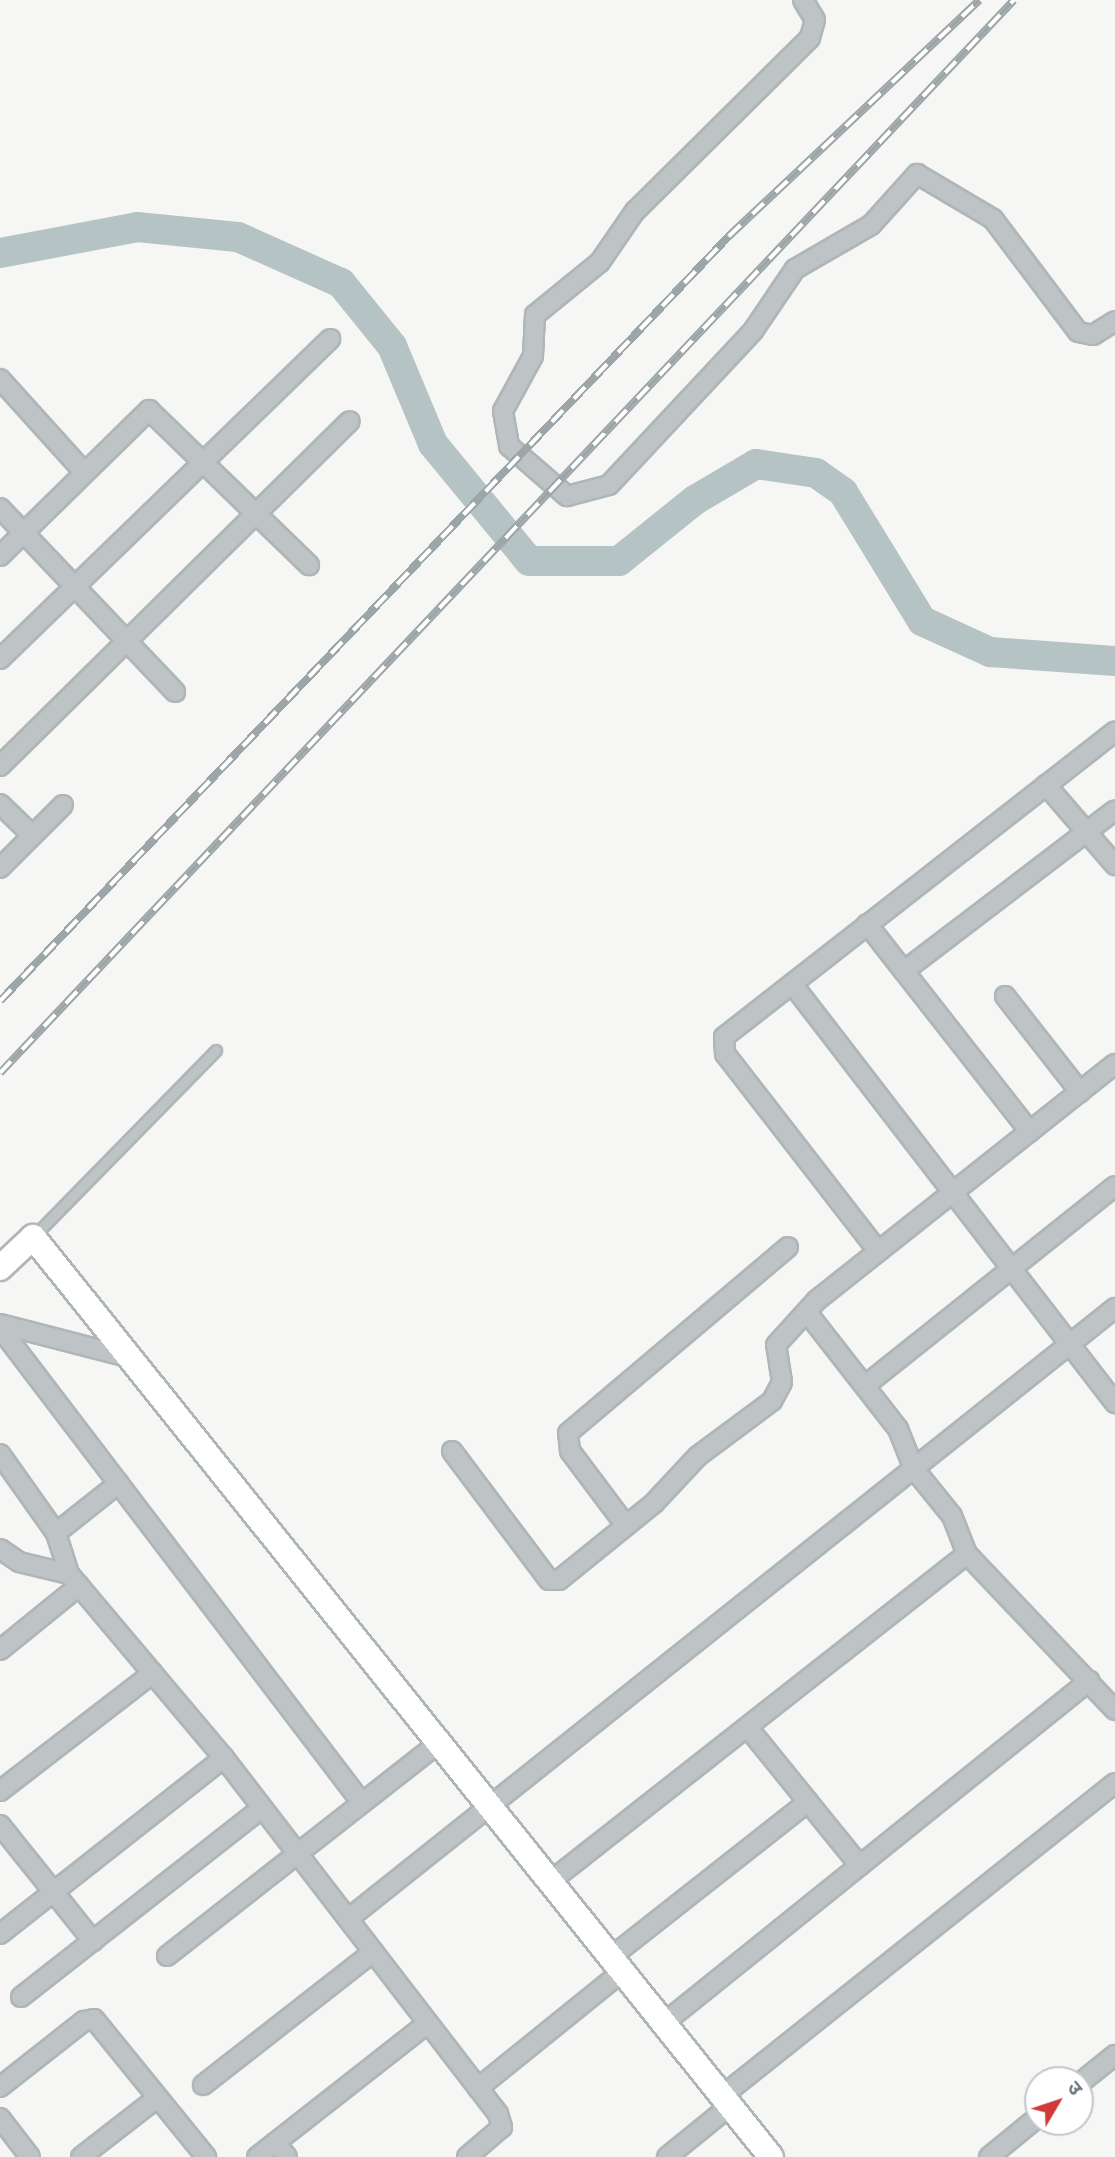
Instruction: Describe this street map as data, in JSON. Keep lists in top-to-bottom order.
{
  "north": "top right"
}
